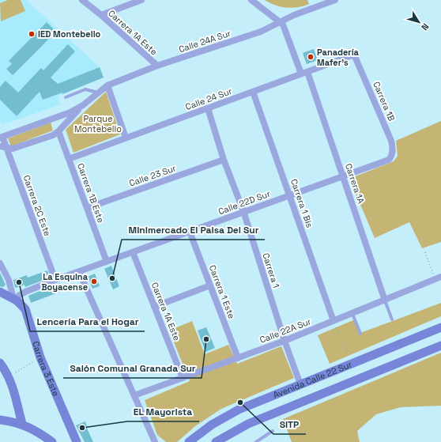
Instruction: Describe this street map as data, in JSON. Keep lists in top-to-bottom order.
{
  "streets": {
    "main road": ["Carrera 3 Este", "Avenida Calle 22 Sur"],
    "street": [
      "Carrera 1A Este",
      "Calle 24A Sur",
      "Calle 24 Sur",
      "Carrera 1B",
      "Calle 23 Sur",
      "Carrera 1A",
      "Carrera 1B Este",
      "Calle 22D Sur",
      "Carrera 1 Bis",
      "Carrera 2C Este",
      "Carrera 1",
      "Carrera 1 Este",
      "Calle 22A Sur"
    ]
  },
  "crossings": [
    ["Carrera 1A Este", "Calle 24A Sur"],
    ["Carrera 1A Este", "Calle 22D Sur"],
    ["Carrera 1A Este", "Calle 22A Sur"],
    ["Calle 24A Sur", "Carrera 1A"],
    ["Calle 24A Sur", "Carrera 1B Este"],
    ["Calle 24A Sur", "Carrera 2C Este"],
    ["Calle 24 Sur", "Carrera 1B"],
    ["Calle 24 Sur", "Carrera 1A"],
    ["Calle 24 Sur", "Carrera 1B Este"],
    ["Calle 24 Sur", "Carrera 1 Bis"],
    ["Calle 24 Sur", "Carrera 1"],
    ["Carrera 1B", "Calle 22D Sur"],
    ["Calle 23 Sur", "Carrera 1B Este"],
    ["Calle 23 Sur", "Carrera 1"],
    ["Carrera 1A", "Calle 22D Sur"],
    ["Carrera 1A", "Calle 22A Sur"],
    ["Carrera 1B Este", "Calle 22D Sur"],
    ["Calle 22D Sur", "Carrera 1 Bis"],
    ["Calle 22D Sur", "Carrera 2C Este"],
    ["Calle 22D Sur", "Carrera 1"],
    ["Calle 22D Sur", "Carrera 1 Este"],
    ["Calle 22D Sur", "Carrera 3 Este"],
    ["Carrera 1 Bis", "Calle 22A Sur"],
    ["Carrera 1", "Calle 22A Sur"],
    ["Carrera 1", "Avenida Calle 22 Sur"],
    ["Carrera 1 Este", "Calle 22A Sur"]
  ],
  "parks": ["Parque Montebello"],
  "places": [
    "IED Montebello",
    "Panadería Mafer's",
    "Minimercado El Paisa Del Sur",
    "La Esquina Boyacense",
    "Lencería Para el Hogar",
    "Salón Comunal Granada Sur",
    "SITP",
    "EL Mayorista"
  ],
  "north": "bottom right"
}
